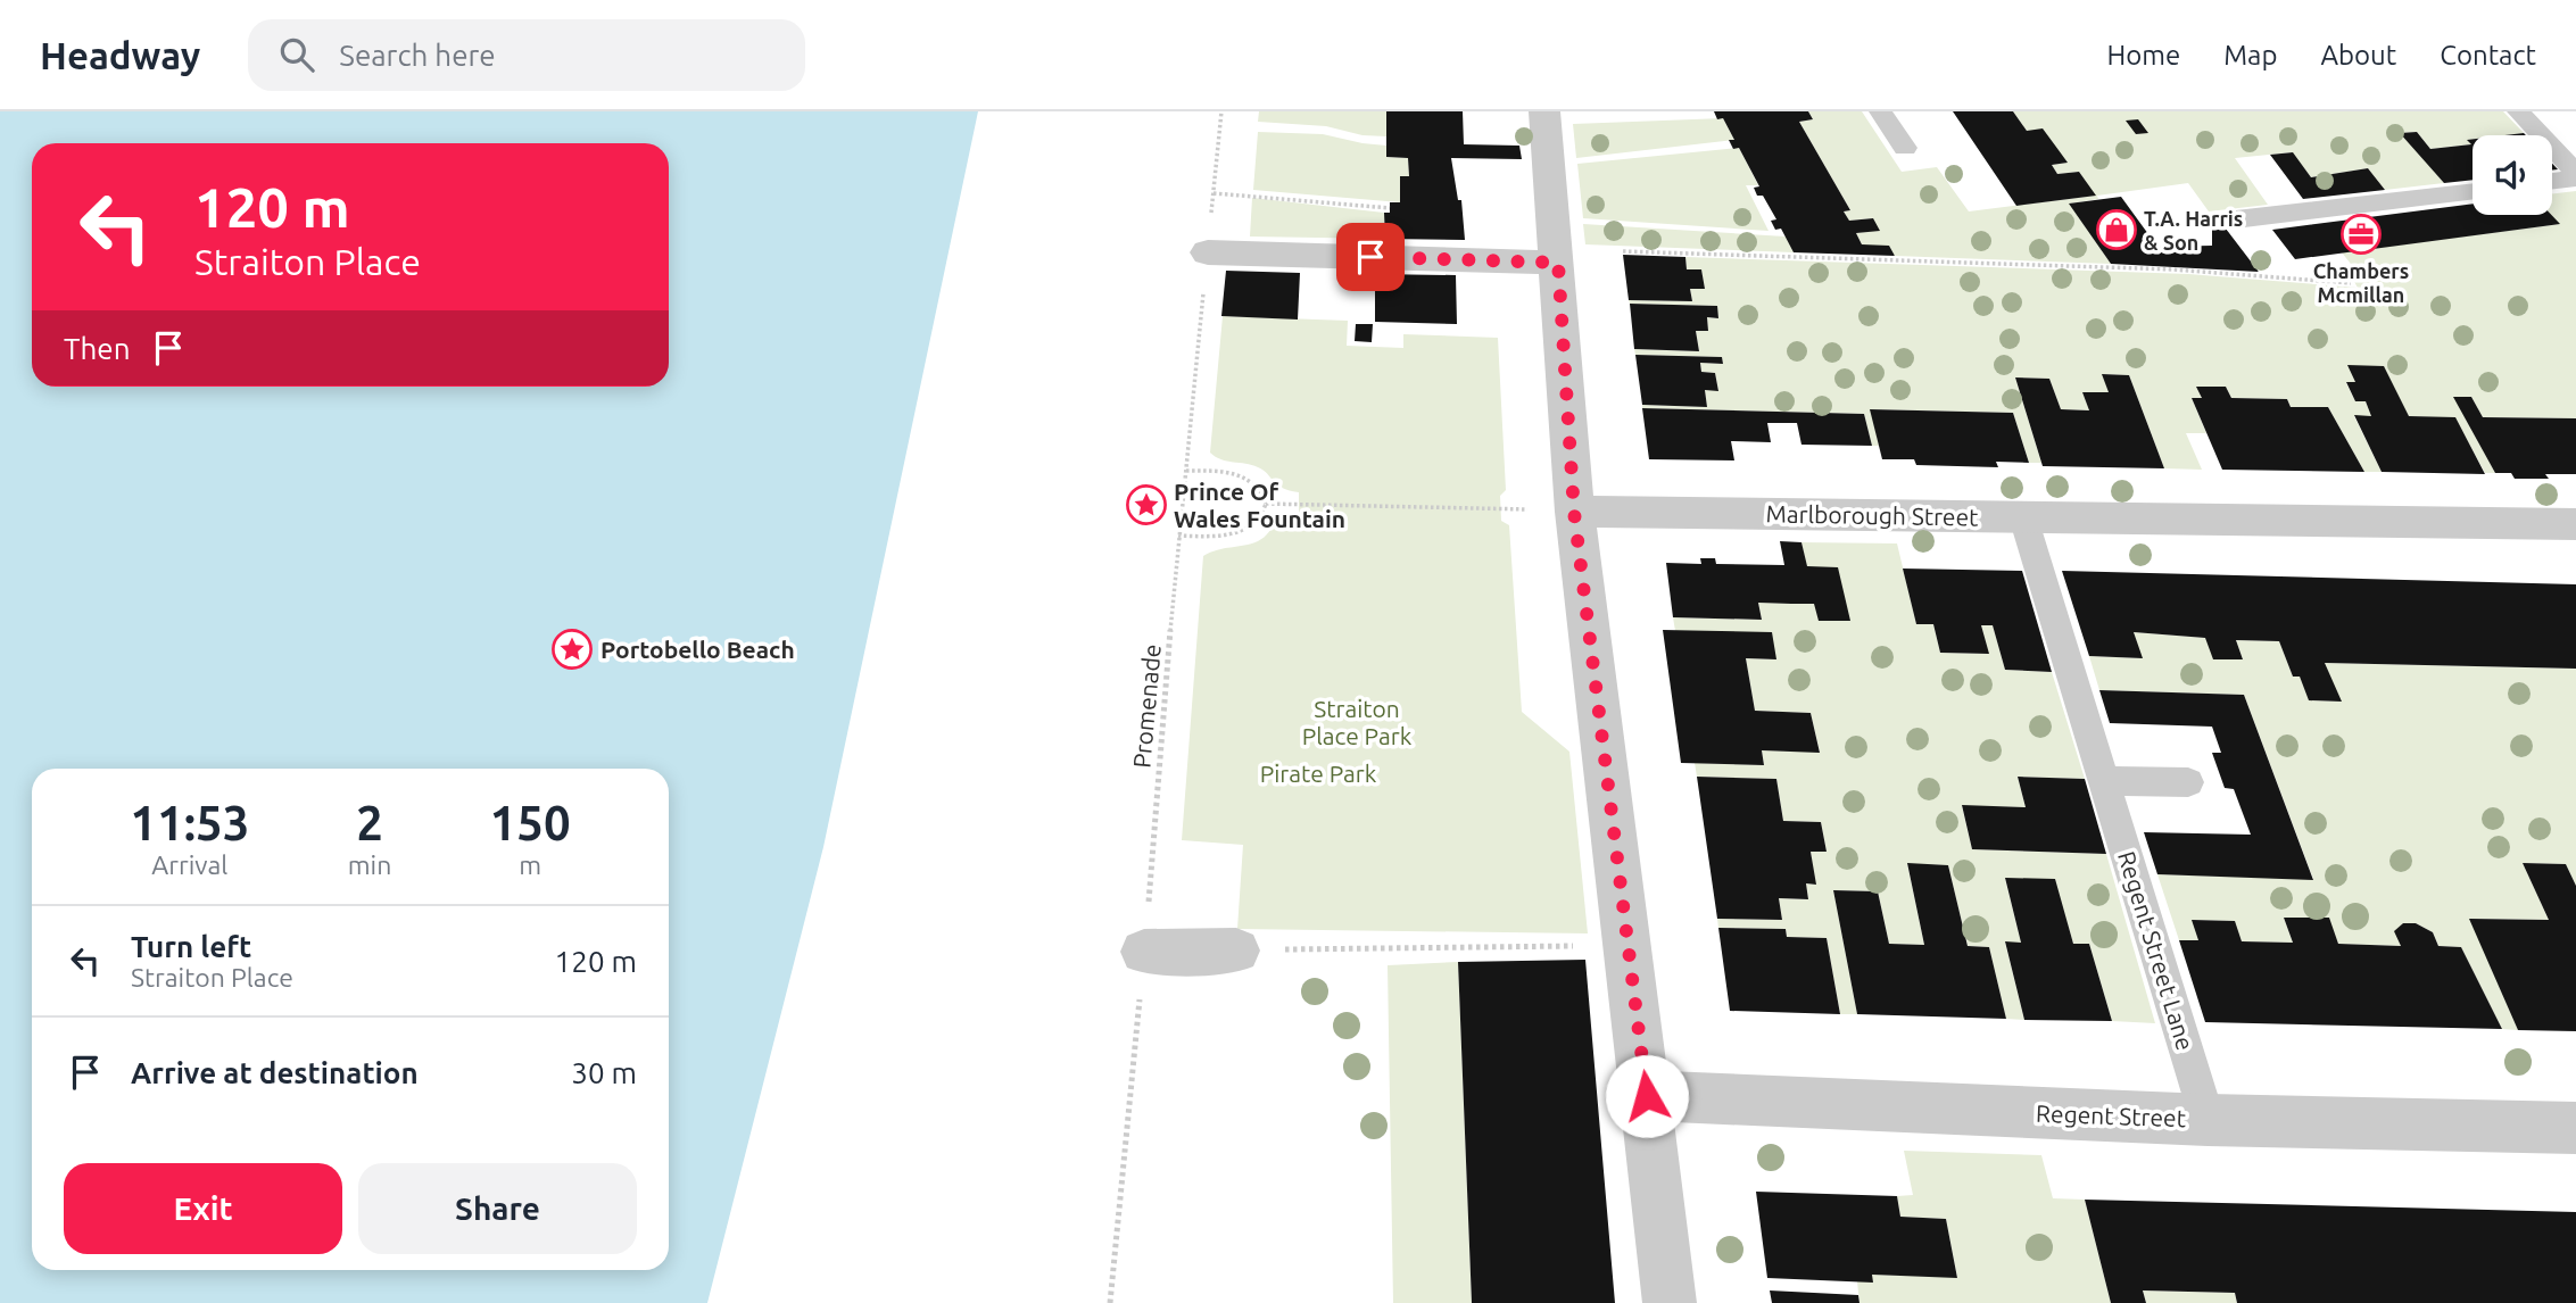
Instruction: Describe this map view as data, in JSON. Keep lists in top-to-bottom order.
{
  "streets": {
    "street": ["Marlborough Street", "Regent Street"],
    "lane": ["Regent Street Lane"],
    "path": ["Promenade"]
  },
  "crossings": [
    ["Marlborough Street", "Regent Street Lane"],
    ["Regent Street Lane", "Regent Street"]
  ],
  "parks": ["Straiton Place Park", "Pirate Park"],
  "places": {
    "shop": ["T.A. Harris & Son"],
    "office": ["Chambers Mcmillan"],
    "place": ["Prince Of Wales Fountain", "Portobello Beach"]
  },
  "page": {
    "header": "Headway",
    "search": "Search here",
    "nav": [
      "Home",
      "Map",
      "About",
      "Contact"
    ],
    "turn": ["120 m", "Straiton Place"],
    "then": "Then",
    "eta": [
      "11:53",
      "Arrival",
      "2",
      "min",
      "150",
      "m"
    ],
    "list": [
      {
        "name": "Turn left",
        "note": "Straiton Place",
        "value": "120 m"
      },
      {
        "name": "Arrive at destination",
        "value": "30 m"
      }
    ],
    "buttons": ["Exit", "Share"]
  }
}
